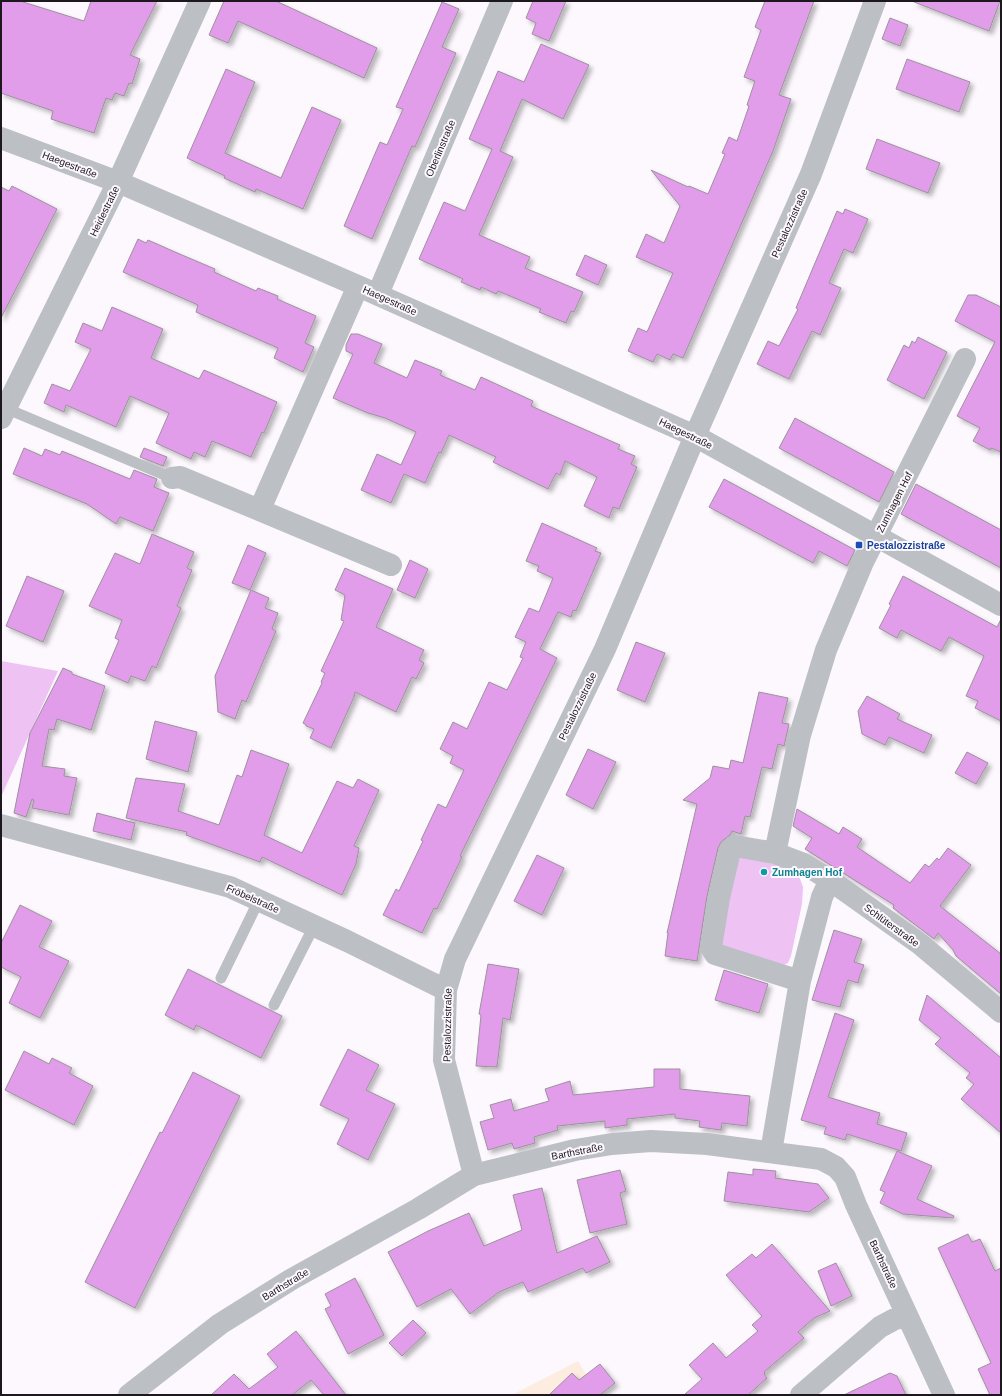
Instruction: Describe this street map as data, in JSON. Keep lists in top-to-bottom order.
{
  "streets": {
    "street": [
      "Oberlinstraße",
      "Haegestraße",
      "Heidestraße",
      "Pestalozzistraße",
      "Zumhagen Hof",
      "Fröbelstraße",
      "Schlüterstraße",
      "Barthstraße"
    ]
  },
  "crossings": [
    ["Oberlinstraße", "Haegestraße"],
    ["Haegestraße", "Heidestraße"],
    ["Haegestraße", "Pestalozzistraße"],
    ["Haegestraße", "Zumhagen Hof"],
    ["Pestalozzistraße", "Fröbelstraße"],
    ["Pestalozzistraße", "Barthstraße"],
    ["Zumhagen Hof", "Schlüterstraße"]
  ],
  "places": {
    "transit": ["Pestalozzistraße"],
    "other": ["Zumhagen Hof"]
  }
}
